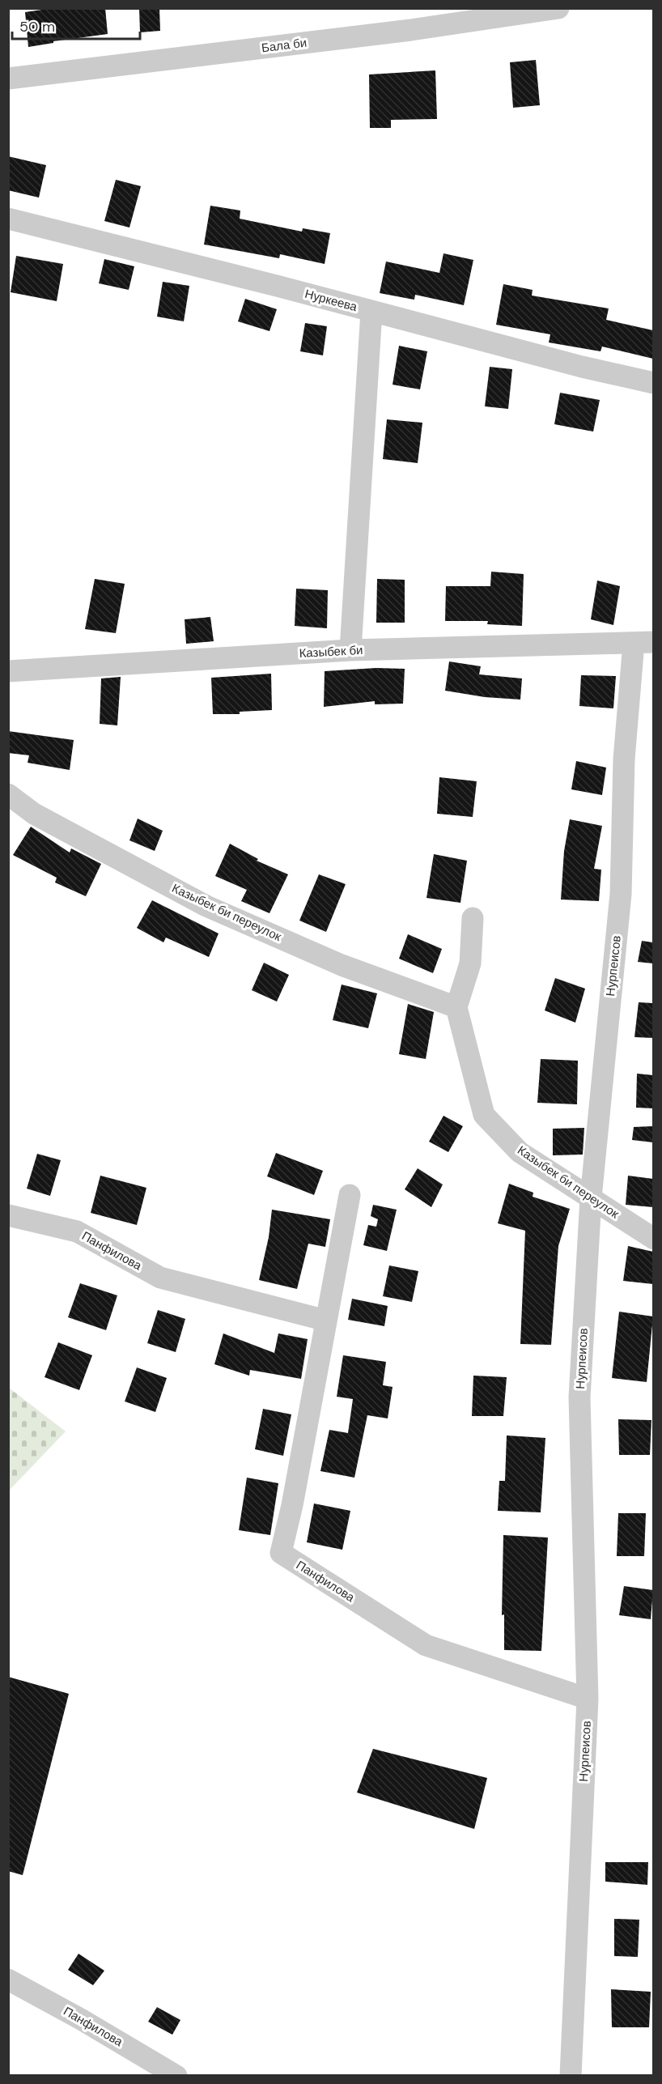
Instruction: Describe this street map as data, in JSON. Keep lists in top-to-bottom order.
{
  "streets": {
    "street": [
      "Бала би",
      "Нуркеева",
      "Казыбек би",
      "Казыбек би переулок",
      "Нурпеисов",
      "Панфилова"
    ]
  },
  "crossings": [
    ["Казыбек би", "Нурпеисов"],
    ["Казыбек би переулок", "Нурпеисов"],
    ["Нурпеисов", "Панфилова"]
  ],
  "scale_bar": "50 m"
}
